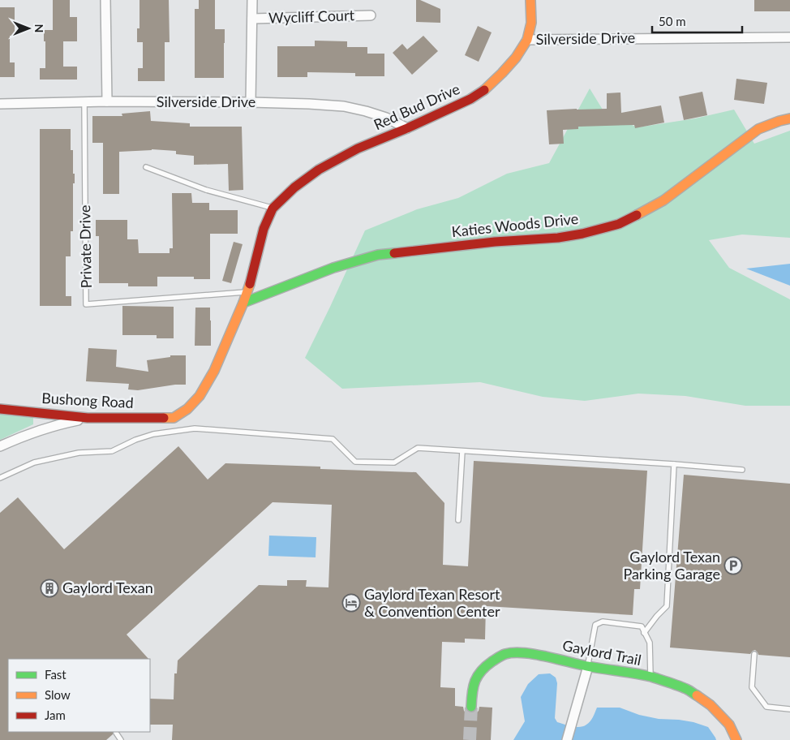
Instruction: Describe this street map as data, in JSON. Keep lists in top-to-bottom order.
{
  "streets": {
    "street": [
      "Wycliff Court",
      "Silverside Drive",
      "Red Bud Drive",
      "Katies Woods Drive",
      "Bushong Road",
      "Gaylord Trail"
    ],
    "lane": ["Private Drive"]
  },
  "crossings": [
    ["Silverside Drive", "Red Bud Drive"],
    ["Silverside Drive", "Private Drive"],
    ["Red Bud Drive", "Katies Woods Drive"],
    ["Red Bud Drive", "Private Drive"],
    ["Red Bud Drive", "Bushong Road"]
  ],
  "places": {
    "parking": ["Gaylord Texan Parking Garage"],
    "building": ["Gaylord Texan"],
    "hotel": ["Gaylord Texan Resort & Convention Center"]
  },
  "legend": ["Fast", "Slow", "Jam"],
  "scale_bar": "50 m",
  "north": "right"
}
